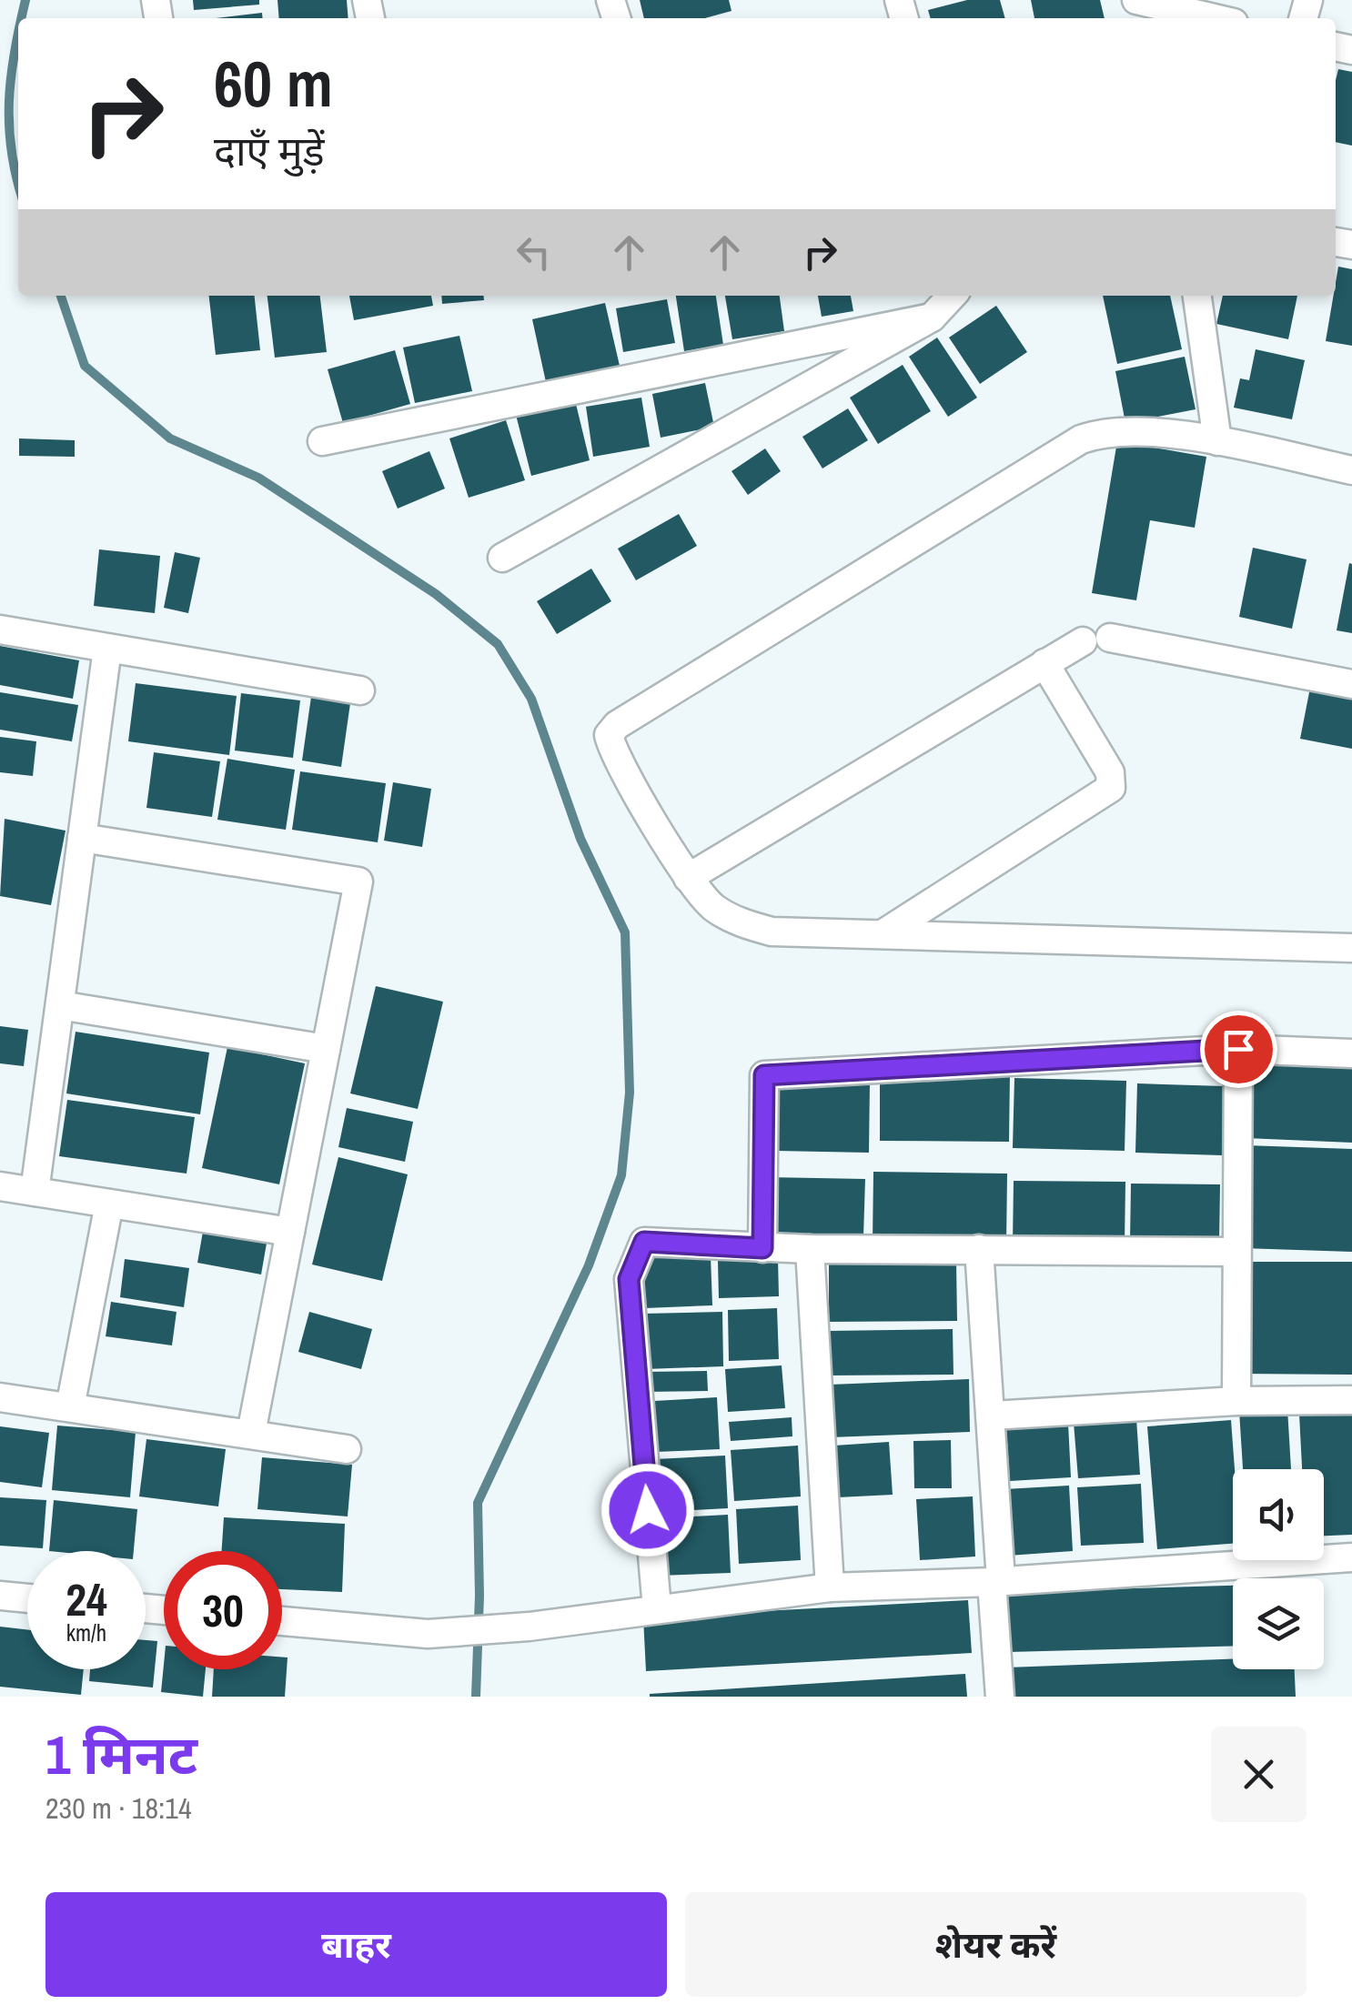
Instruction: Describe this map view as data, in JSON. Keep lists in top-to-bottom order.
{
  "page": {
    "turn": ["60 m", "दाएँ मुड़ें"],
    "speed": "24 km/h",
    "limit": "30",
    "heading": ["1 मिनट", "230 m · 18:14"],
    "buttons": ["बाहर", "शेयर करें"]
  }
}
